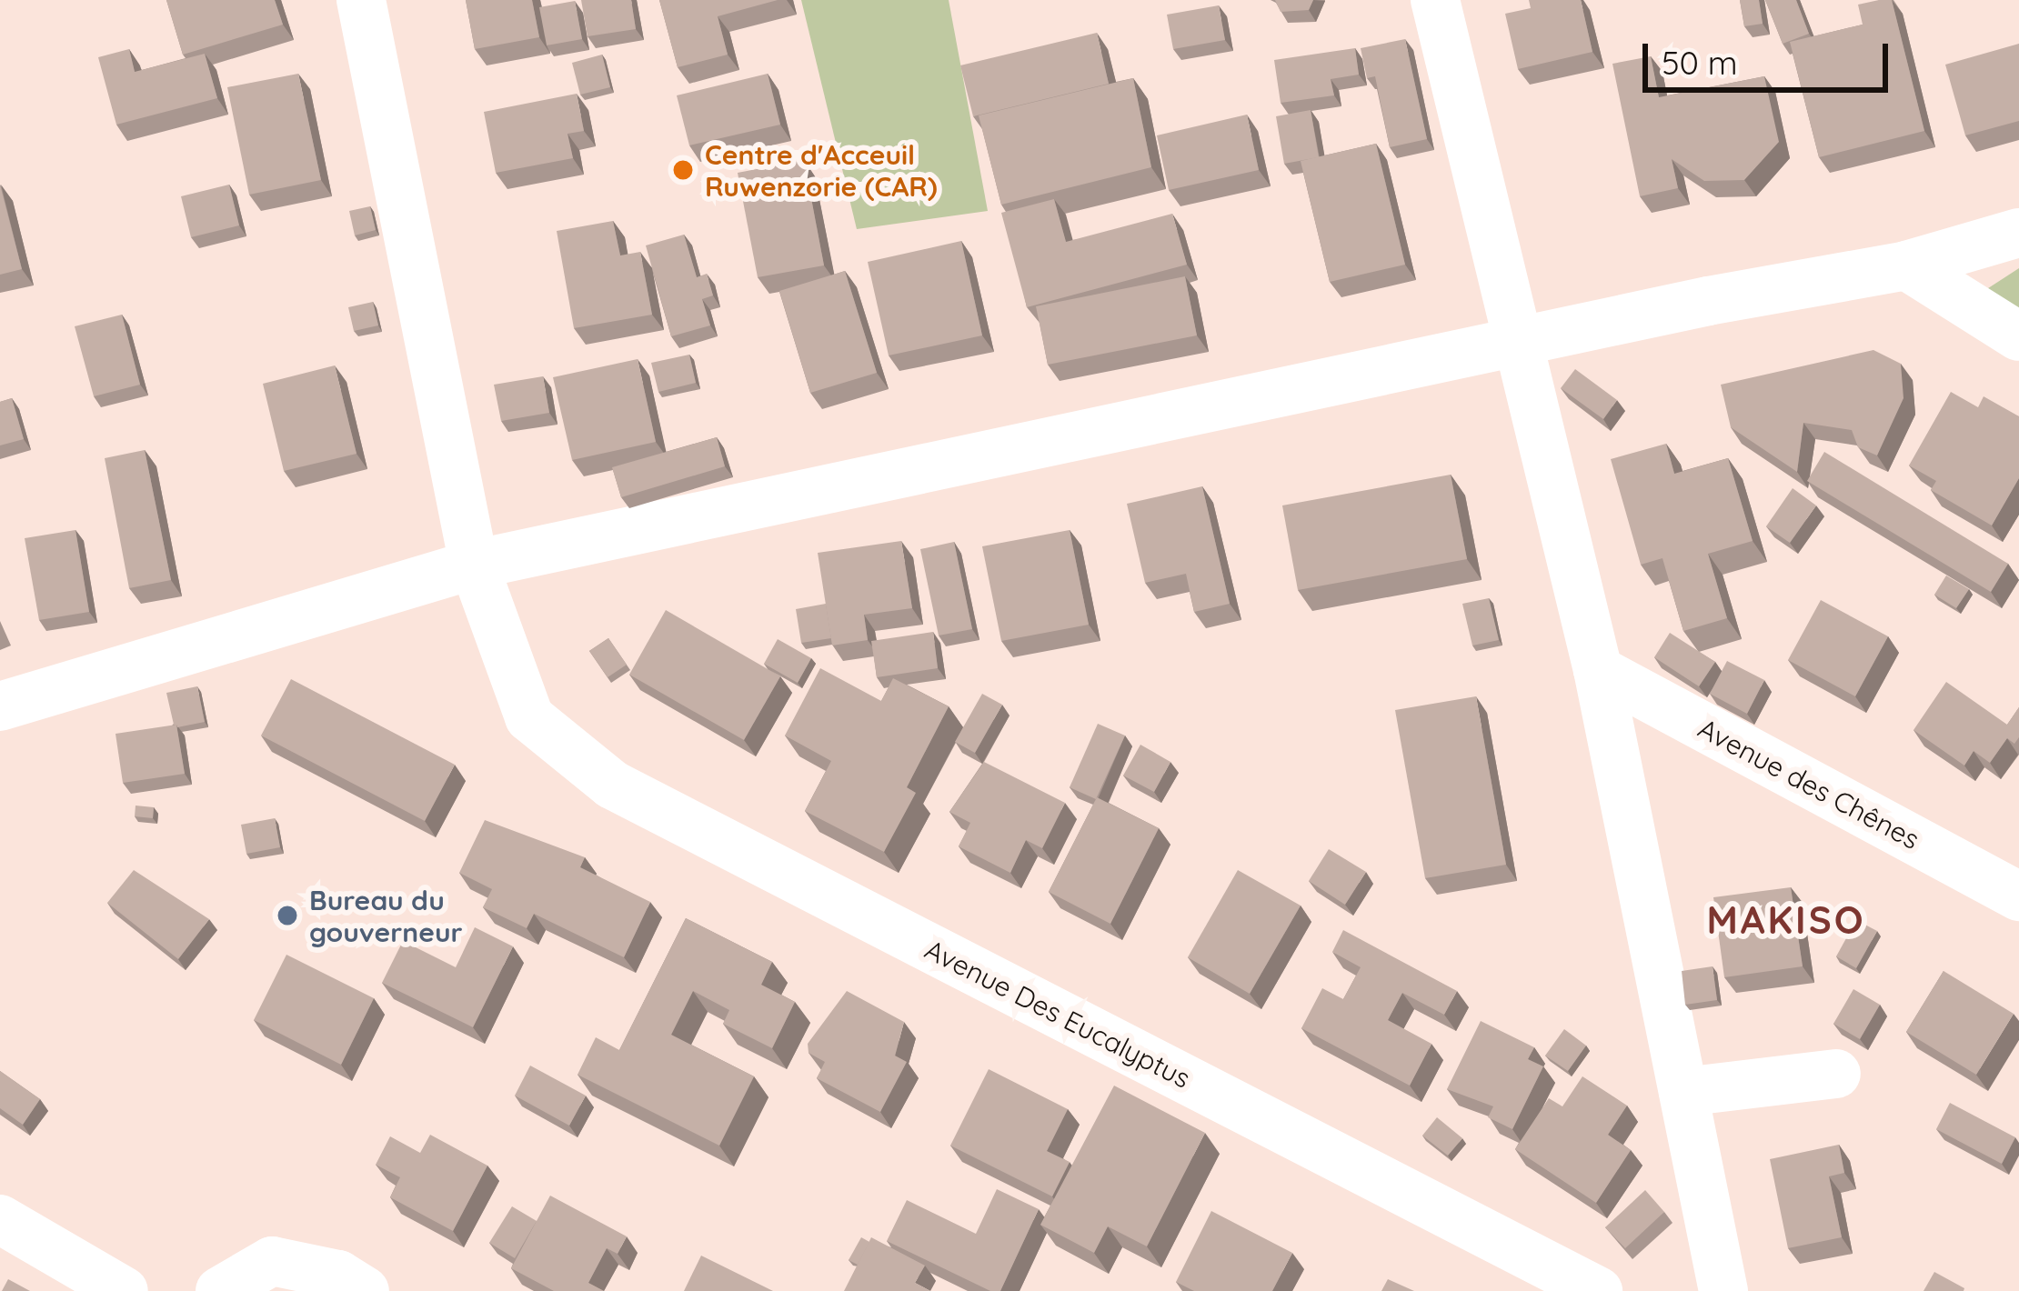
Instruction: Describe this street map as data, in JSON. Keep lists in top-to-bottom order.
{
  "streets": {
    "street": ["Avenue des Chênes", "Avenue Des Eucalyptus"]
  },
  "districts": ["MAKISO"],
  "places": ["Centre d'Acceuil Ruwenzorie (CAR)", "Bureau du gouverneur"],
  "scale_bar": "50 m"
}
